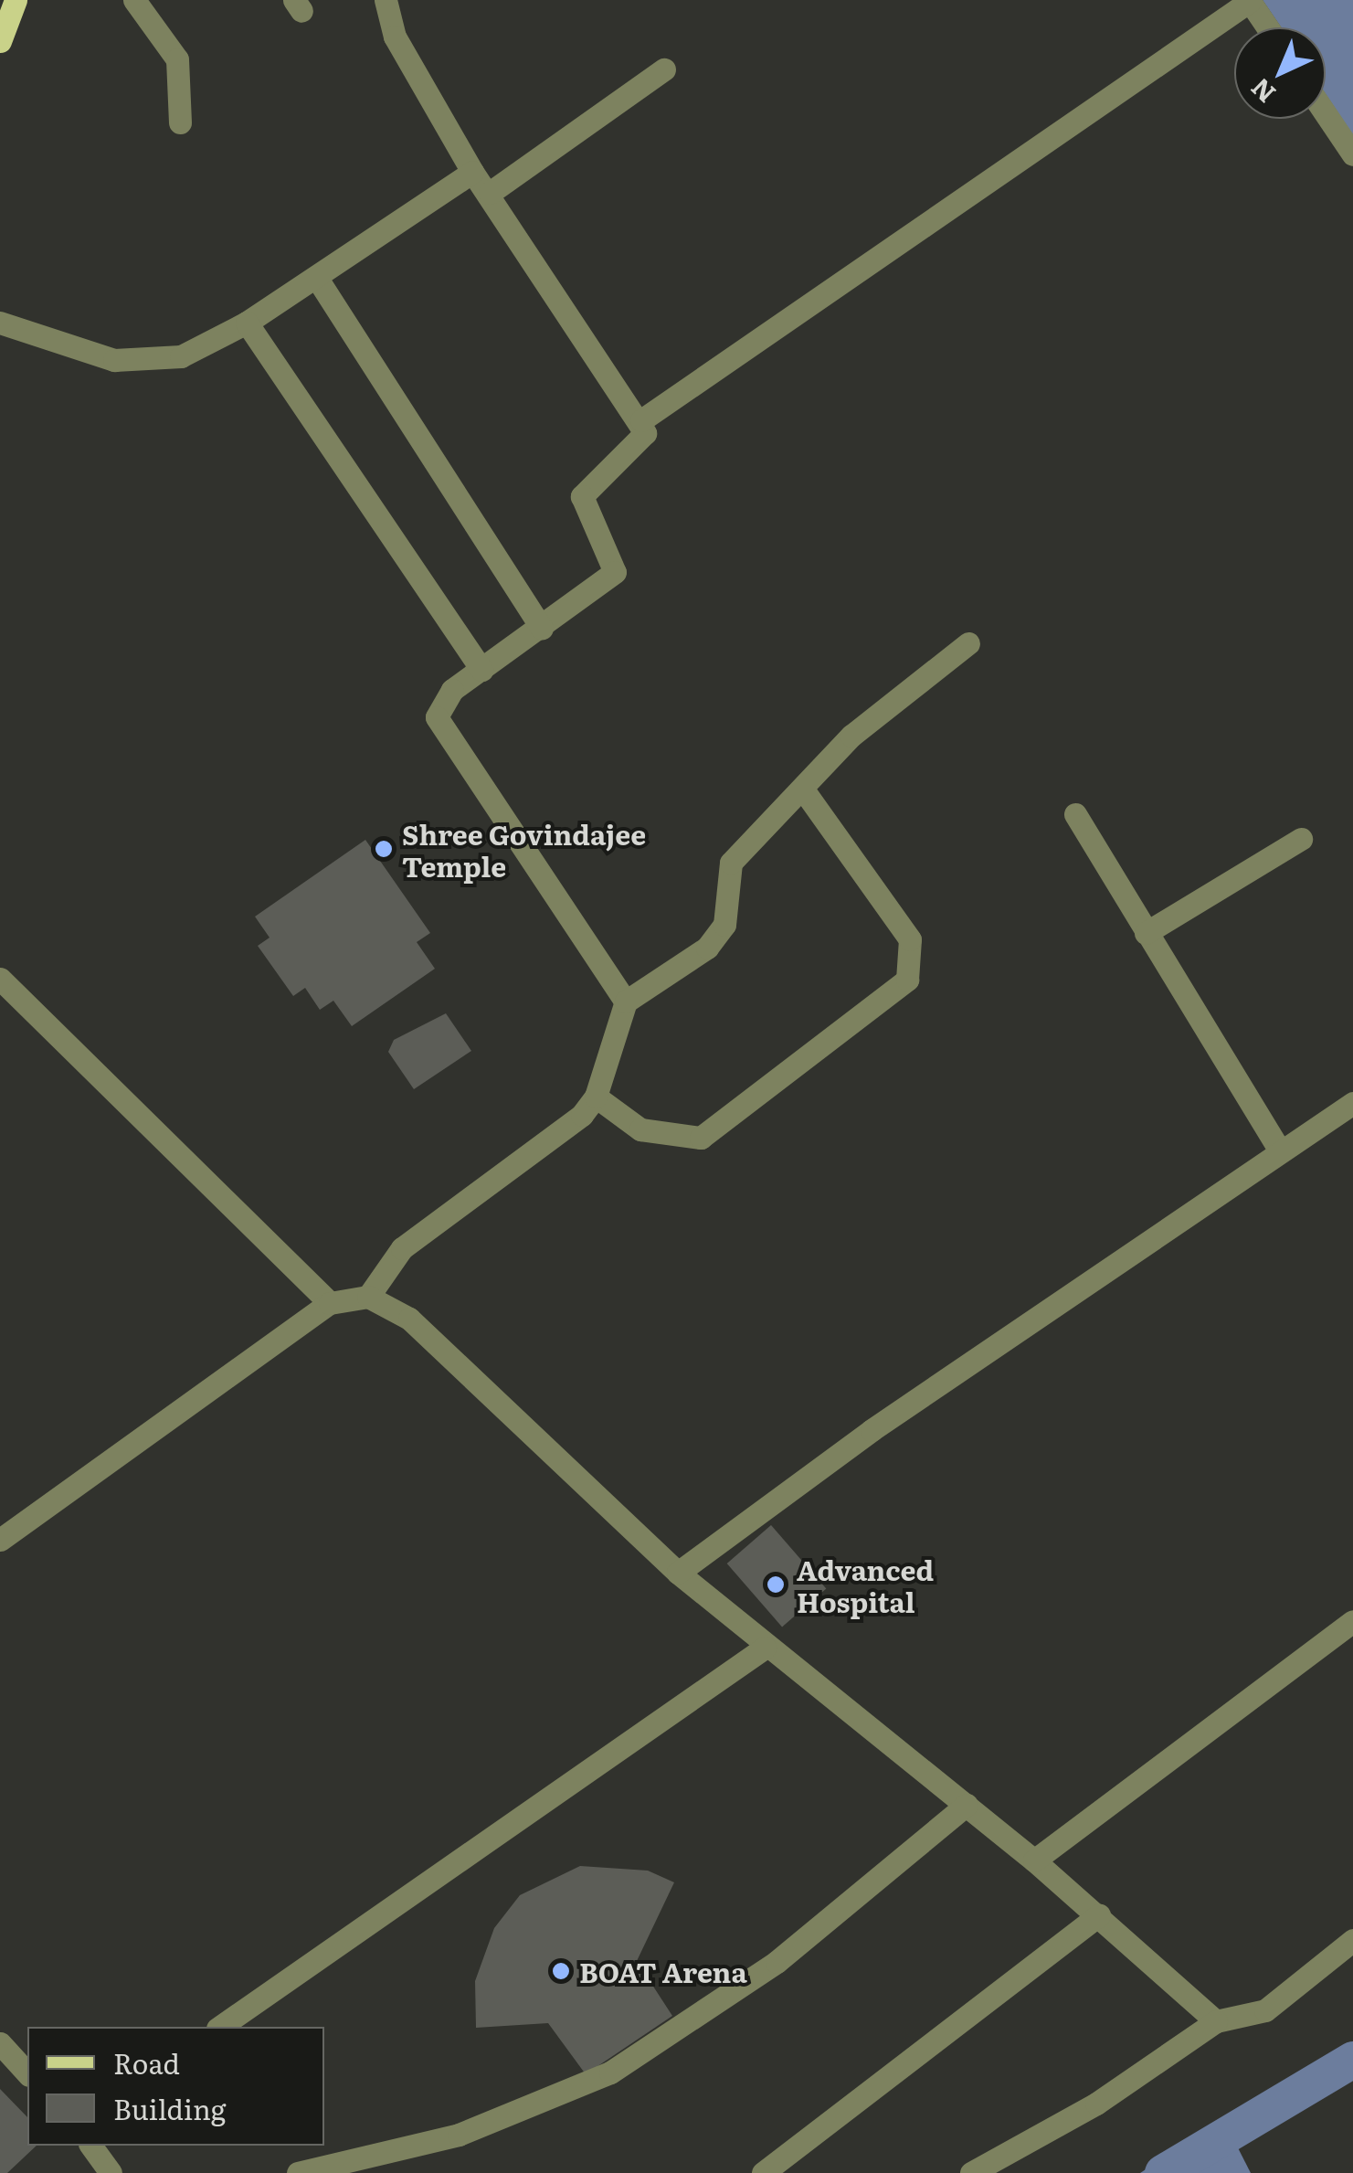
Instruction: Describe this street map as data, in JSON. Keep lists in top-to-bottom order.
{
  "places": ["Shree Govindajee Temple", "Advanced Hospital", "BOAT Arena"],
  "legend": ["Road", "Building"],
  "north": "bottom left"
}
